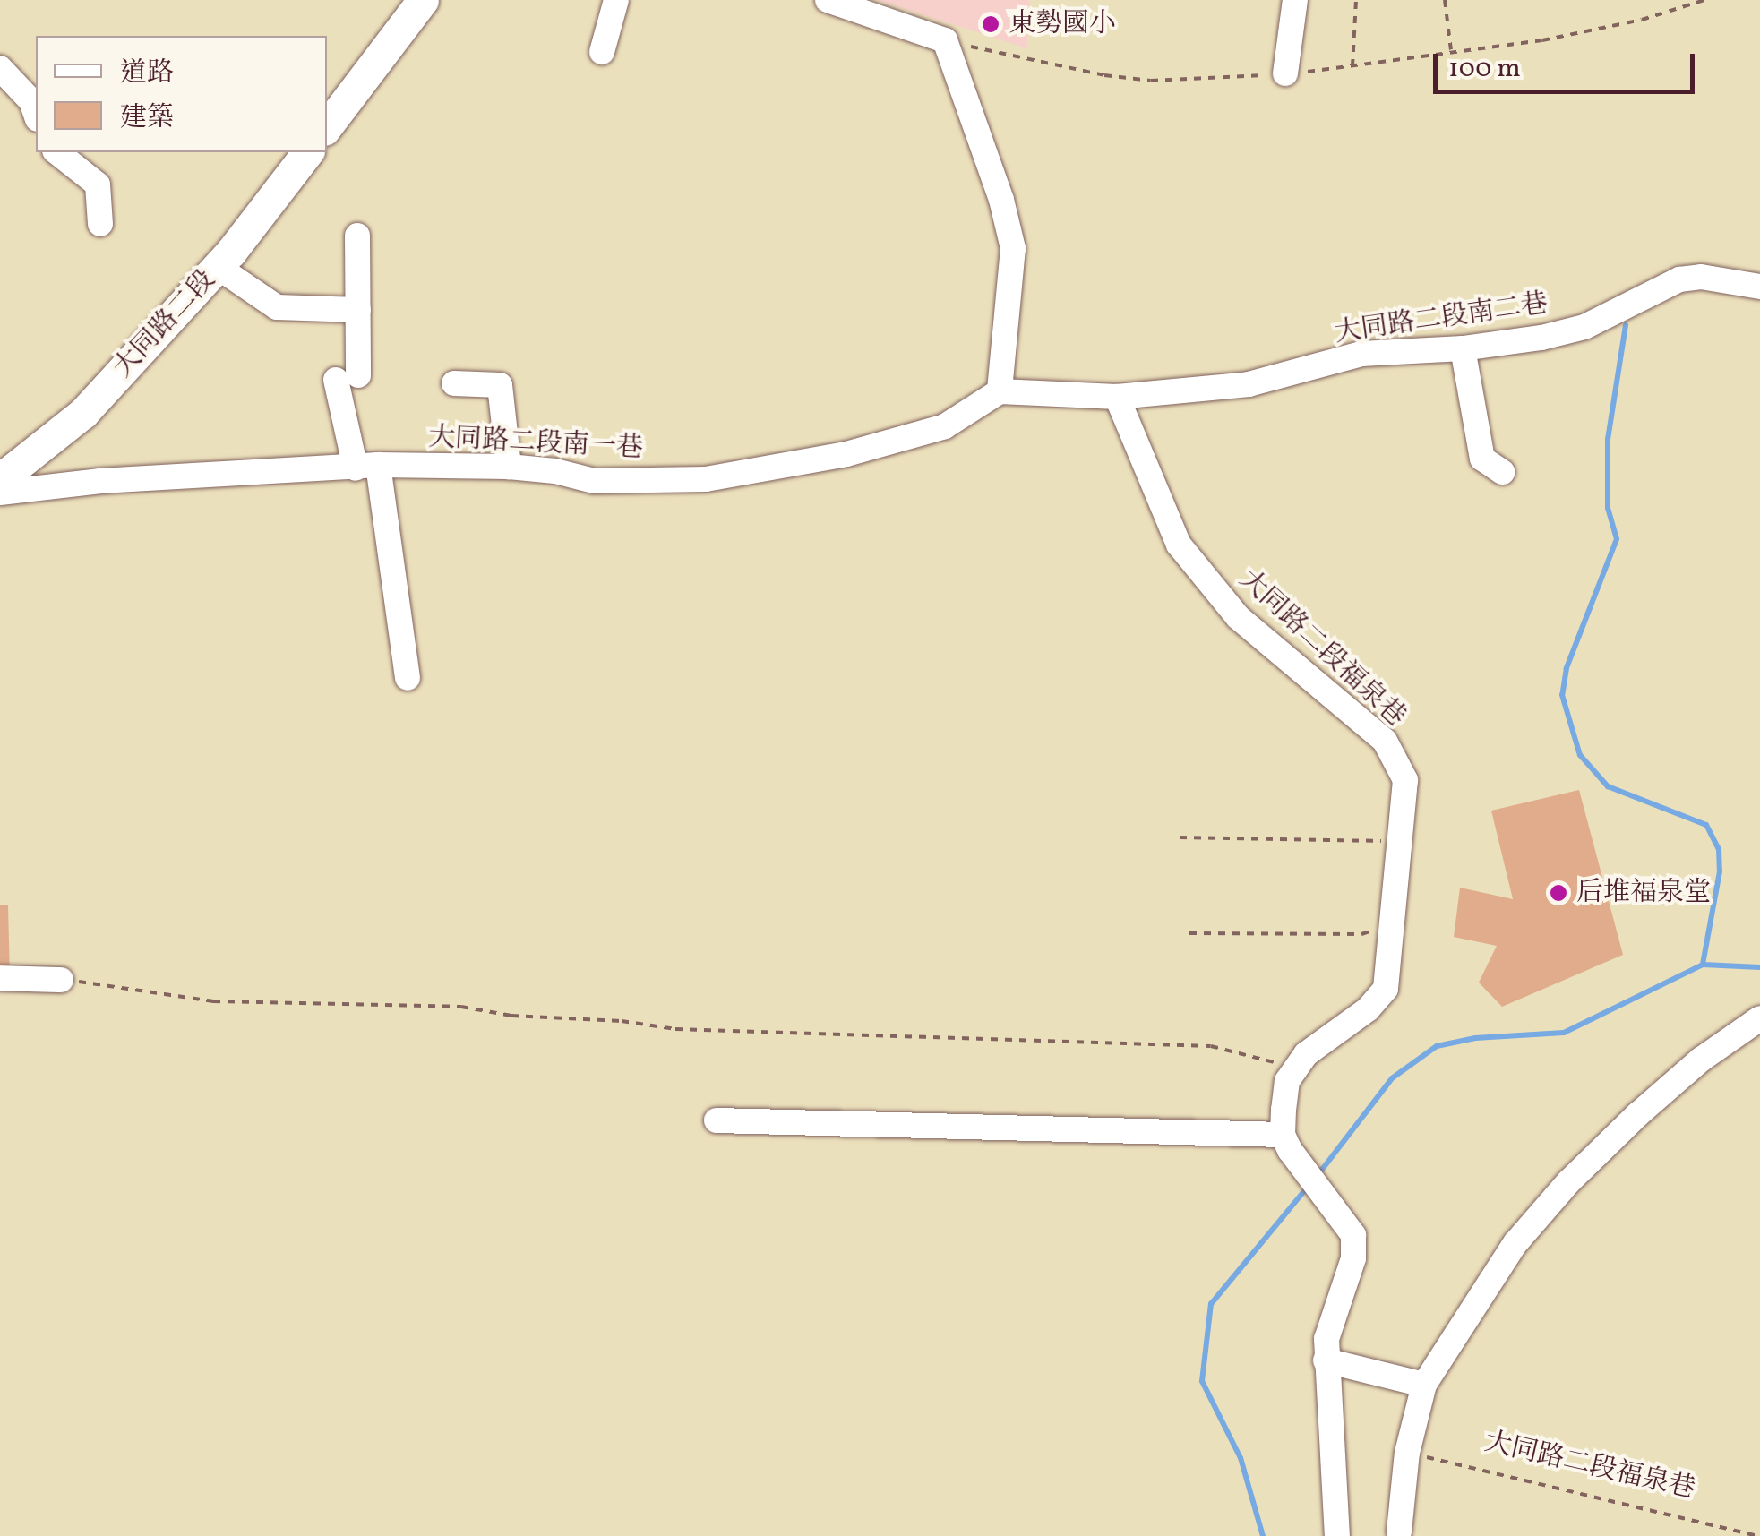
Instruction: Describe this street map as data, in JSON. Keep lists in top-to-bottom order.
{
  "streets": {
    "main road": ["大同路二段"],
    "street": ["大同路二段南二巷", "大同路二段南一巷", "大同路二段福泉巷"]
  },
  "crossings": [
    ["大同路二段南二巷", "大同路二段南一巷"],
    ["大同路二段南二巷", "大同路二段福泉巷"]
  ],
  "places": ["東勢國小", "后堆福泉堂"],
  "legend": ["道路", "建築"],
  "scale_bar": "100 m"
}
